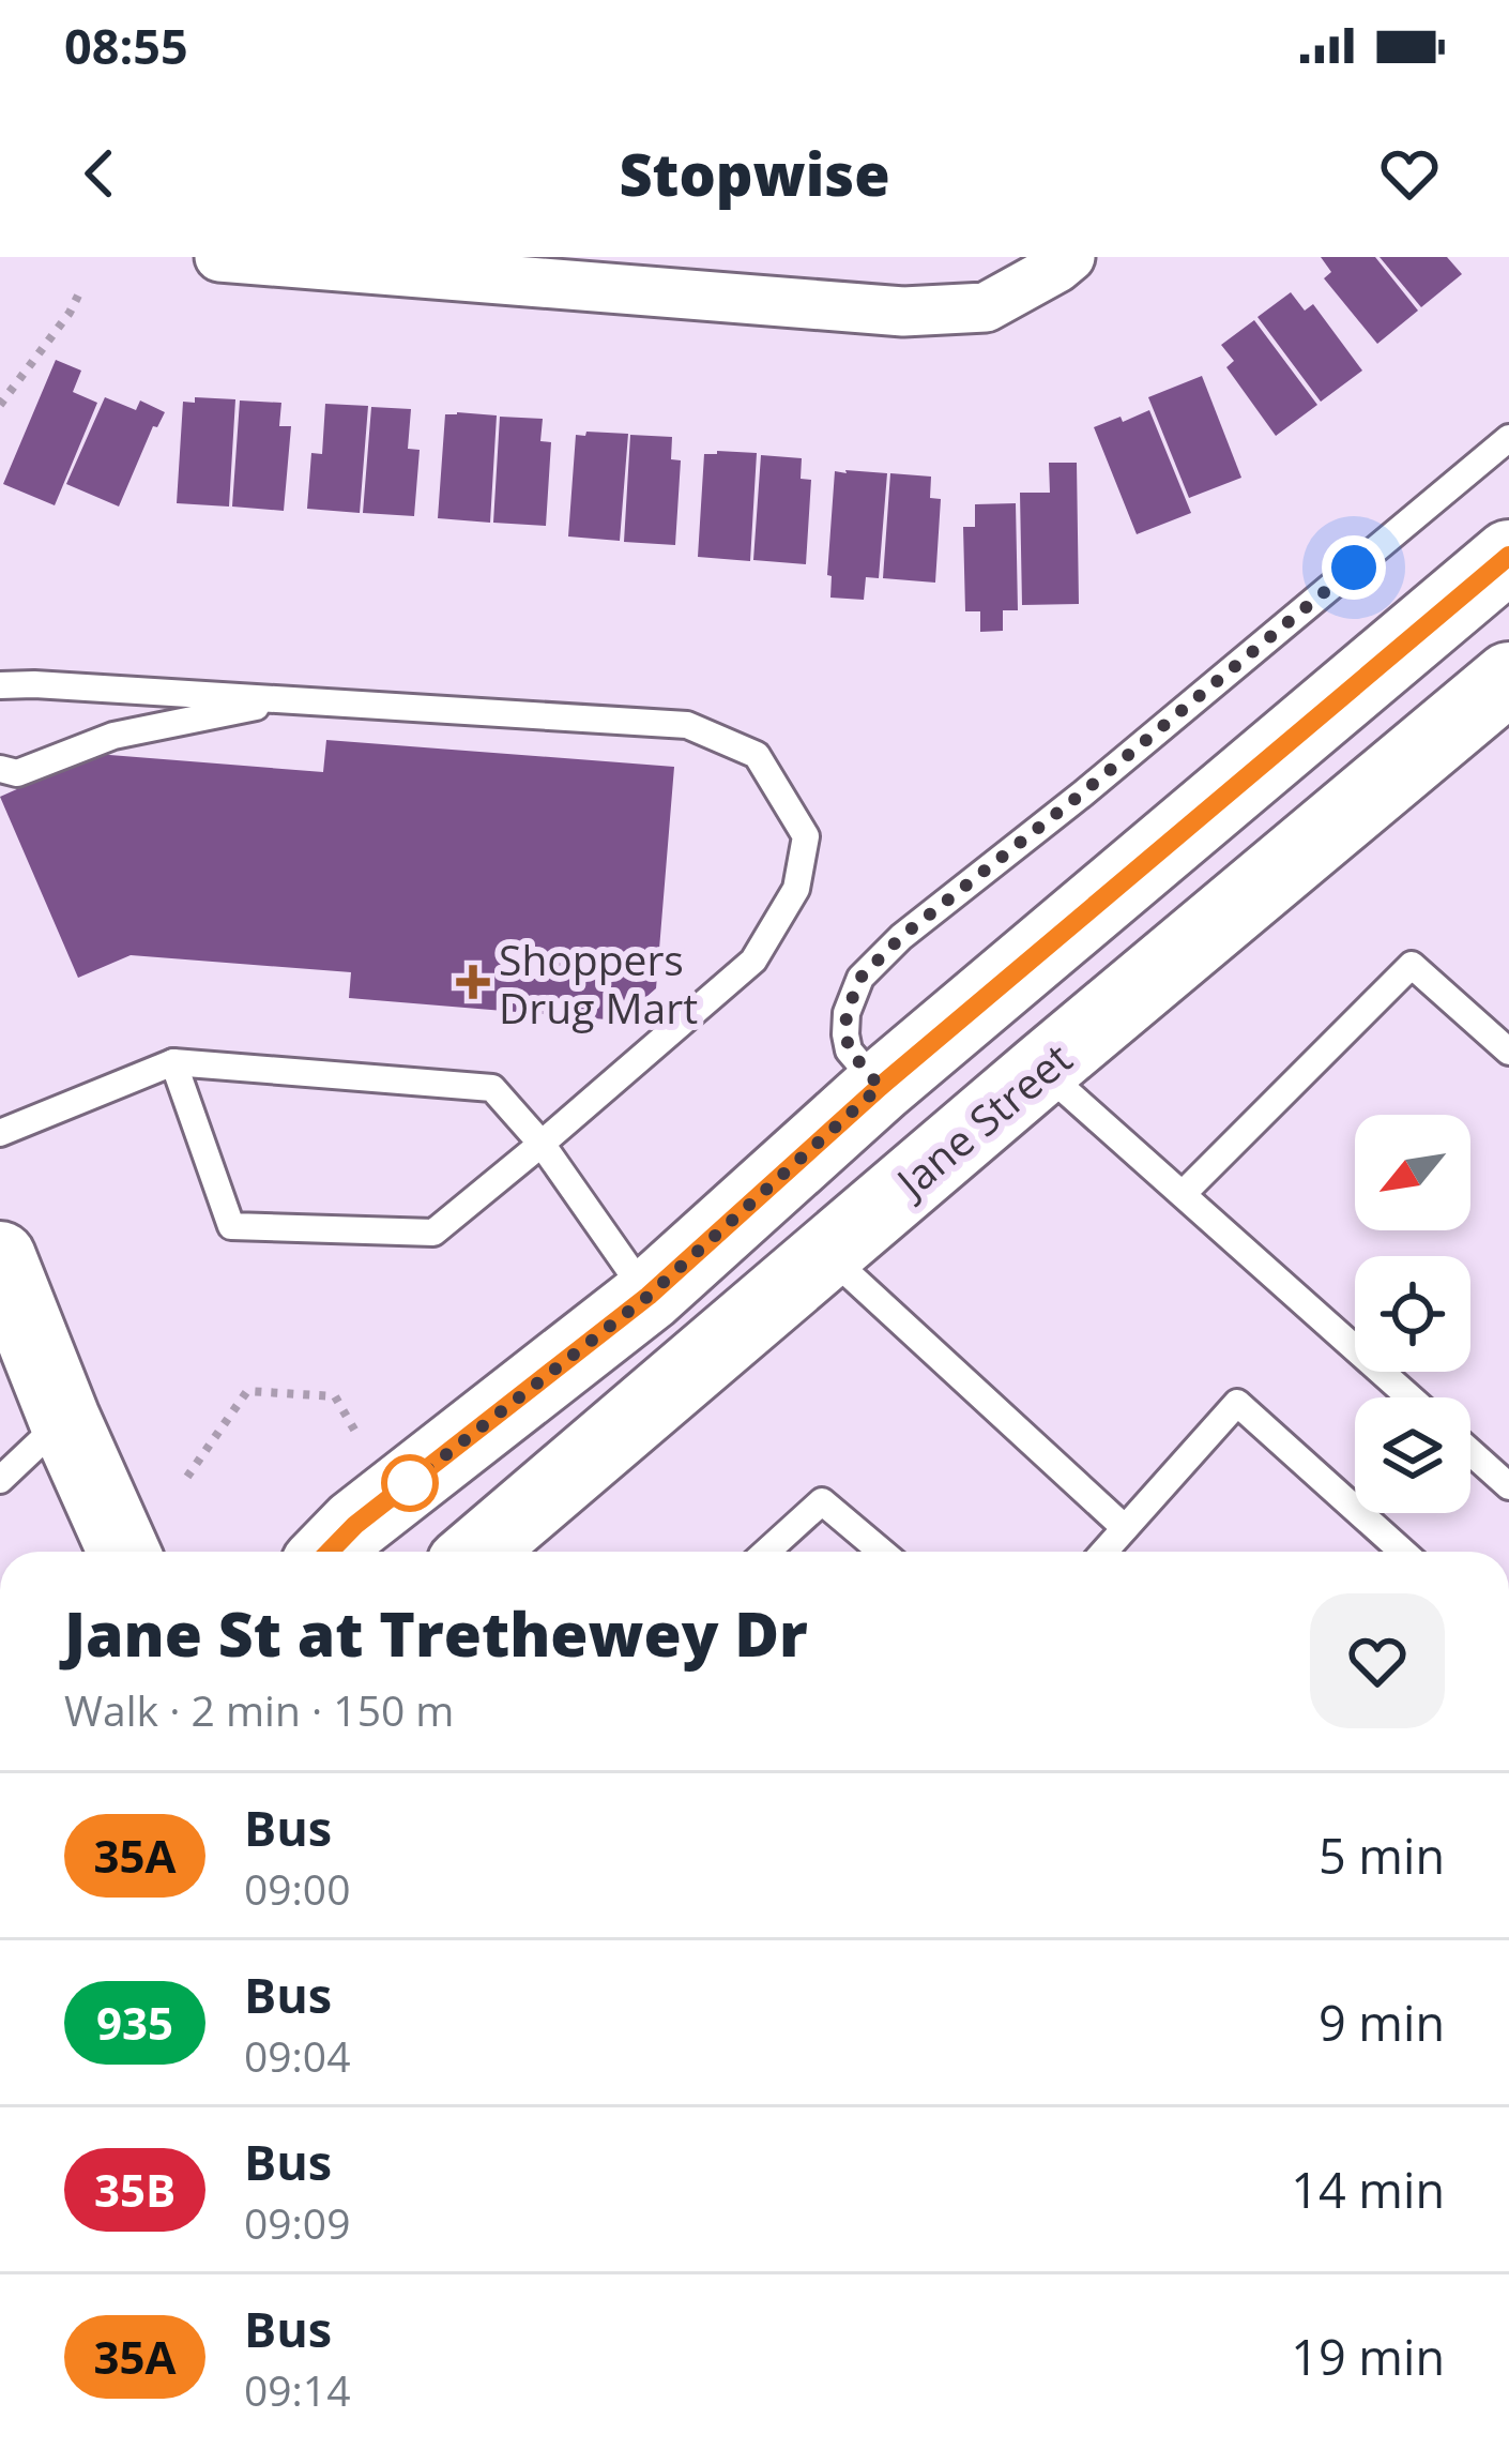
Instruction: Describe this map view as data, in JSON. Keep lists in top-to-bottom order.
{
  "streets": {
    "main road": ["Jane Street"]
  },
  "places": {
    "health": ["Shoppers Drug Mart"]
  },
  "lines": ["bus line 35A"],
  "north": "bottom left",
  "page": {
    "status": "08:55",
    "header": "Stopwise",
    "heading": ["Jane St at Trethewey Dr", "Walk · 2 min · 150 m"],
    "list": [
      {
        "mark": "35A",
        "name": "Bus",
        "note": "09:00",
        "value": "5 min"
      },
      {
        "mark": "935",
        "name": "Bus",
        "note": "09:04",
        "value": "9 min"
      },
      {
        "mark": "35B",
        "name": "Bus",
        "note": "09:09",
        "value": "14 min"
      },
      {
        "mark": "35A",
        "name": "Bus",
        "note": "09:14",
        "value": "19 min"
      }
    ]
  }
}
